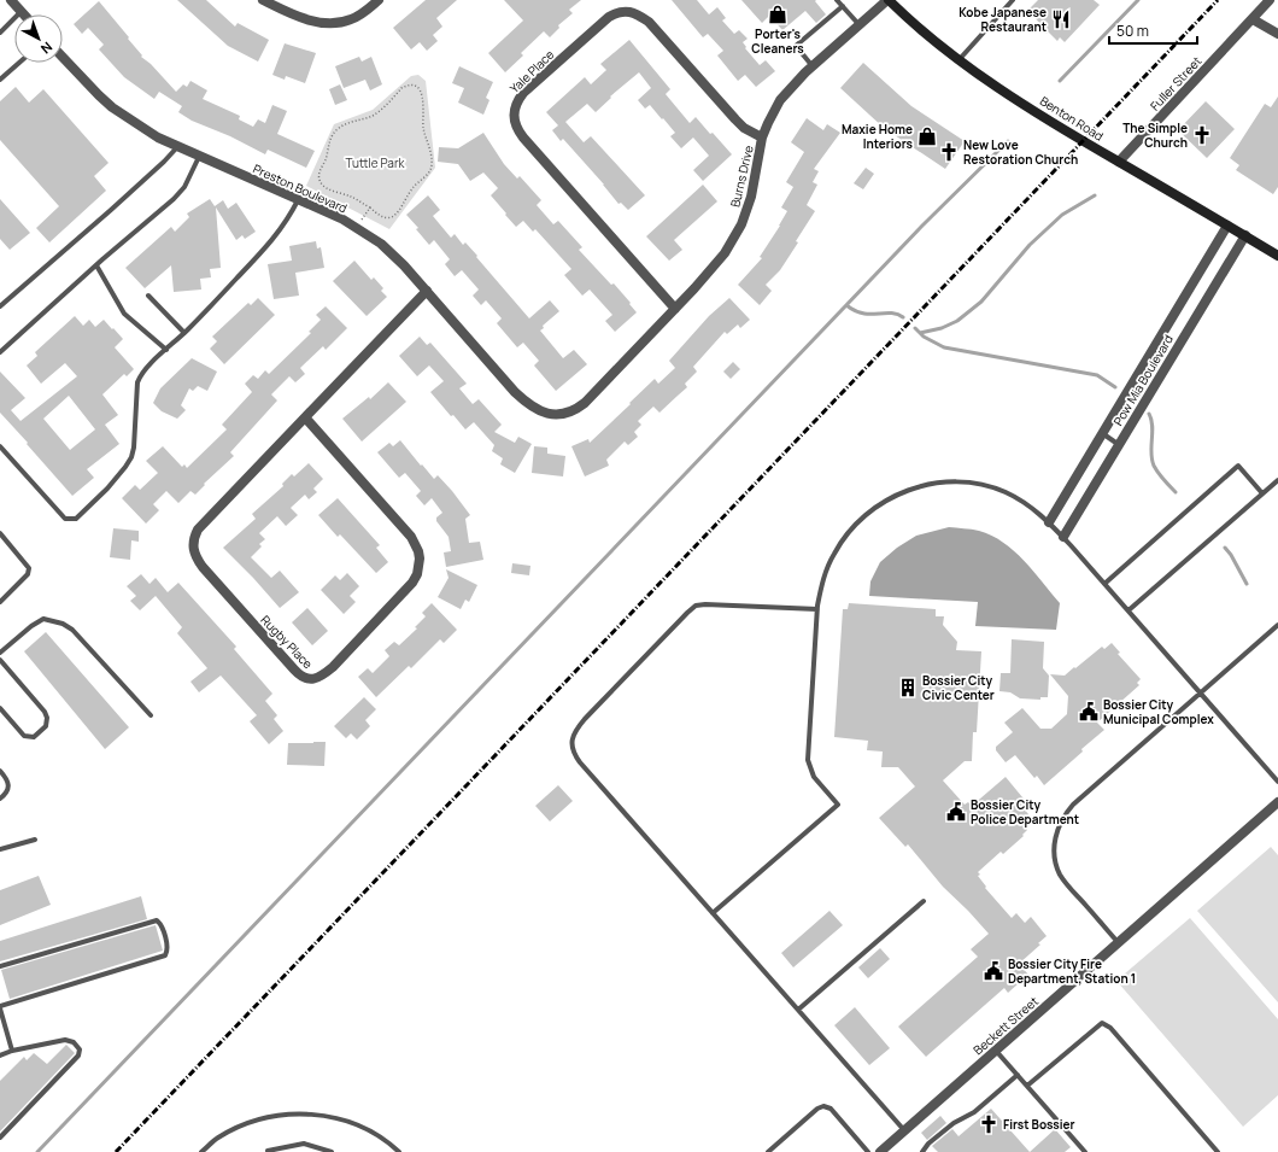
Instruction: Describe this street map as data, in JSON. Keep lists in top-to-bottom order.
{
  "streets": {
    "main road": ["Benton Road"],
    "street": [
      "Yale Place",
      "Fuller Street",
      "Burns Drive",
      "Preston Boulevard",
      "Pow Mia Boulevard",
      "Rugby Place",
      "Beckett Street"
    ]
  },
  "crossings": [
    ["Yale Place", "Burns Drive"],
    ["Fuller Street", "Benton Road"],
    ["Benton Road", "Burns Drive"],
    ["Benton Road", "Pow Mia Boulevard"],
    ["Burns Drive", "Preston Boulevard"],
    ["Preston Boulevard", "Rugby Place"]
  ],
  "parks": ["Tuttle Park"],
  "places": {
    "shop": ["Porter's Cleaners", "Maxie Home Interiors"],
    "restaurant": ["Kobe Japanese Restaurant"],
    "church": ["The Simple Church", "New Love Restoration Church", "First Bossier"],
    "building": ["Bossier City Civic Center"],
    "public building": ["Bossier City Municipal Complex", "Bossier City Police Department", "Bossier City Fire Department, Station 1"]
  },
  "scale_bar": "50 m",
  "north": "bottom right"
}
